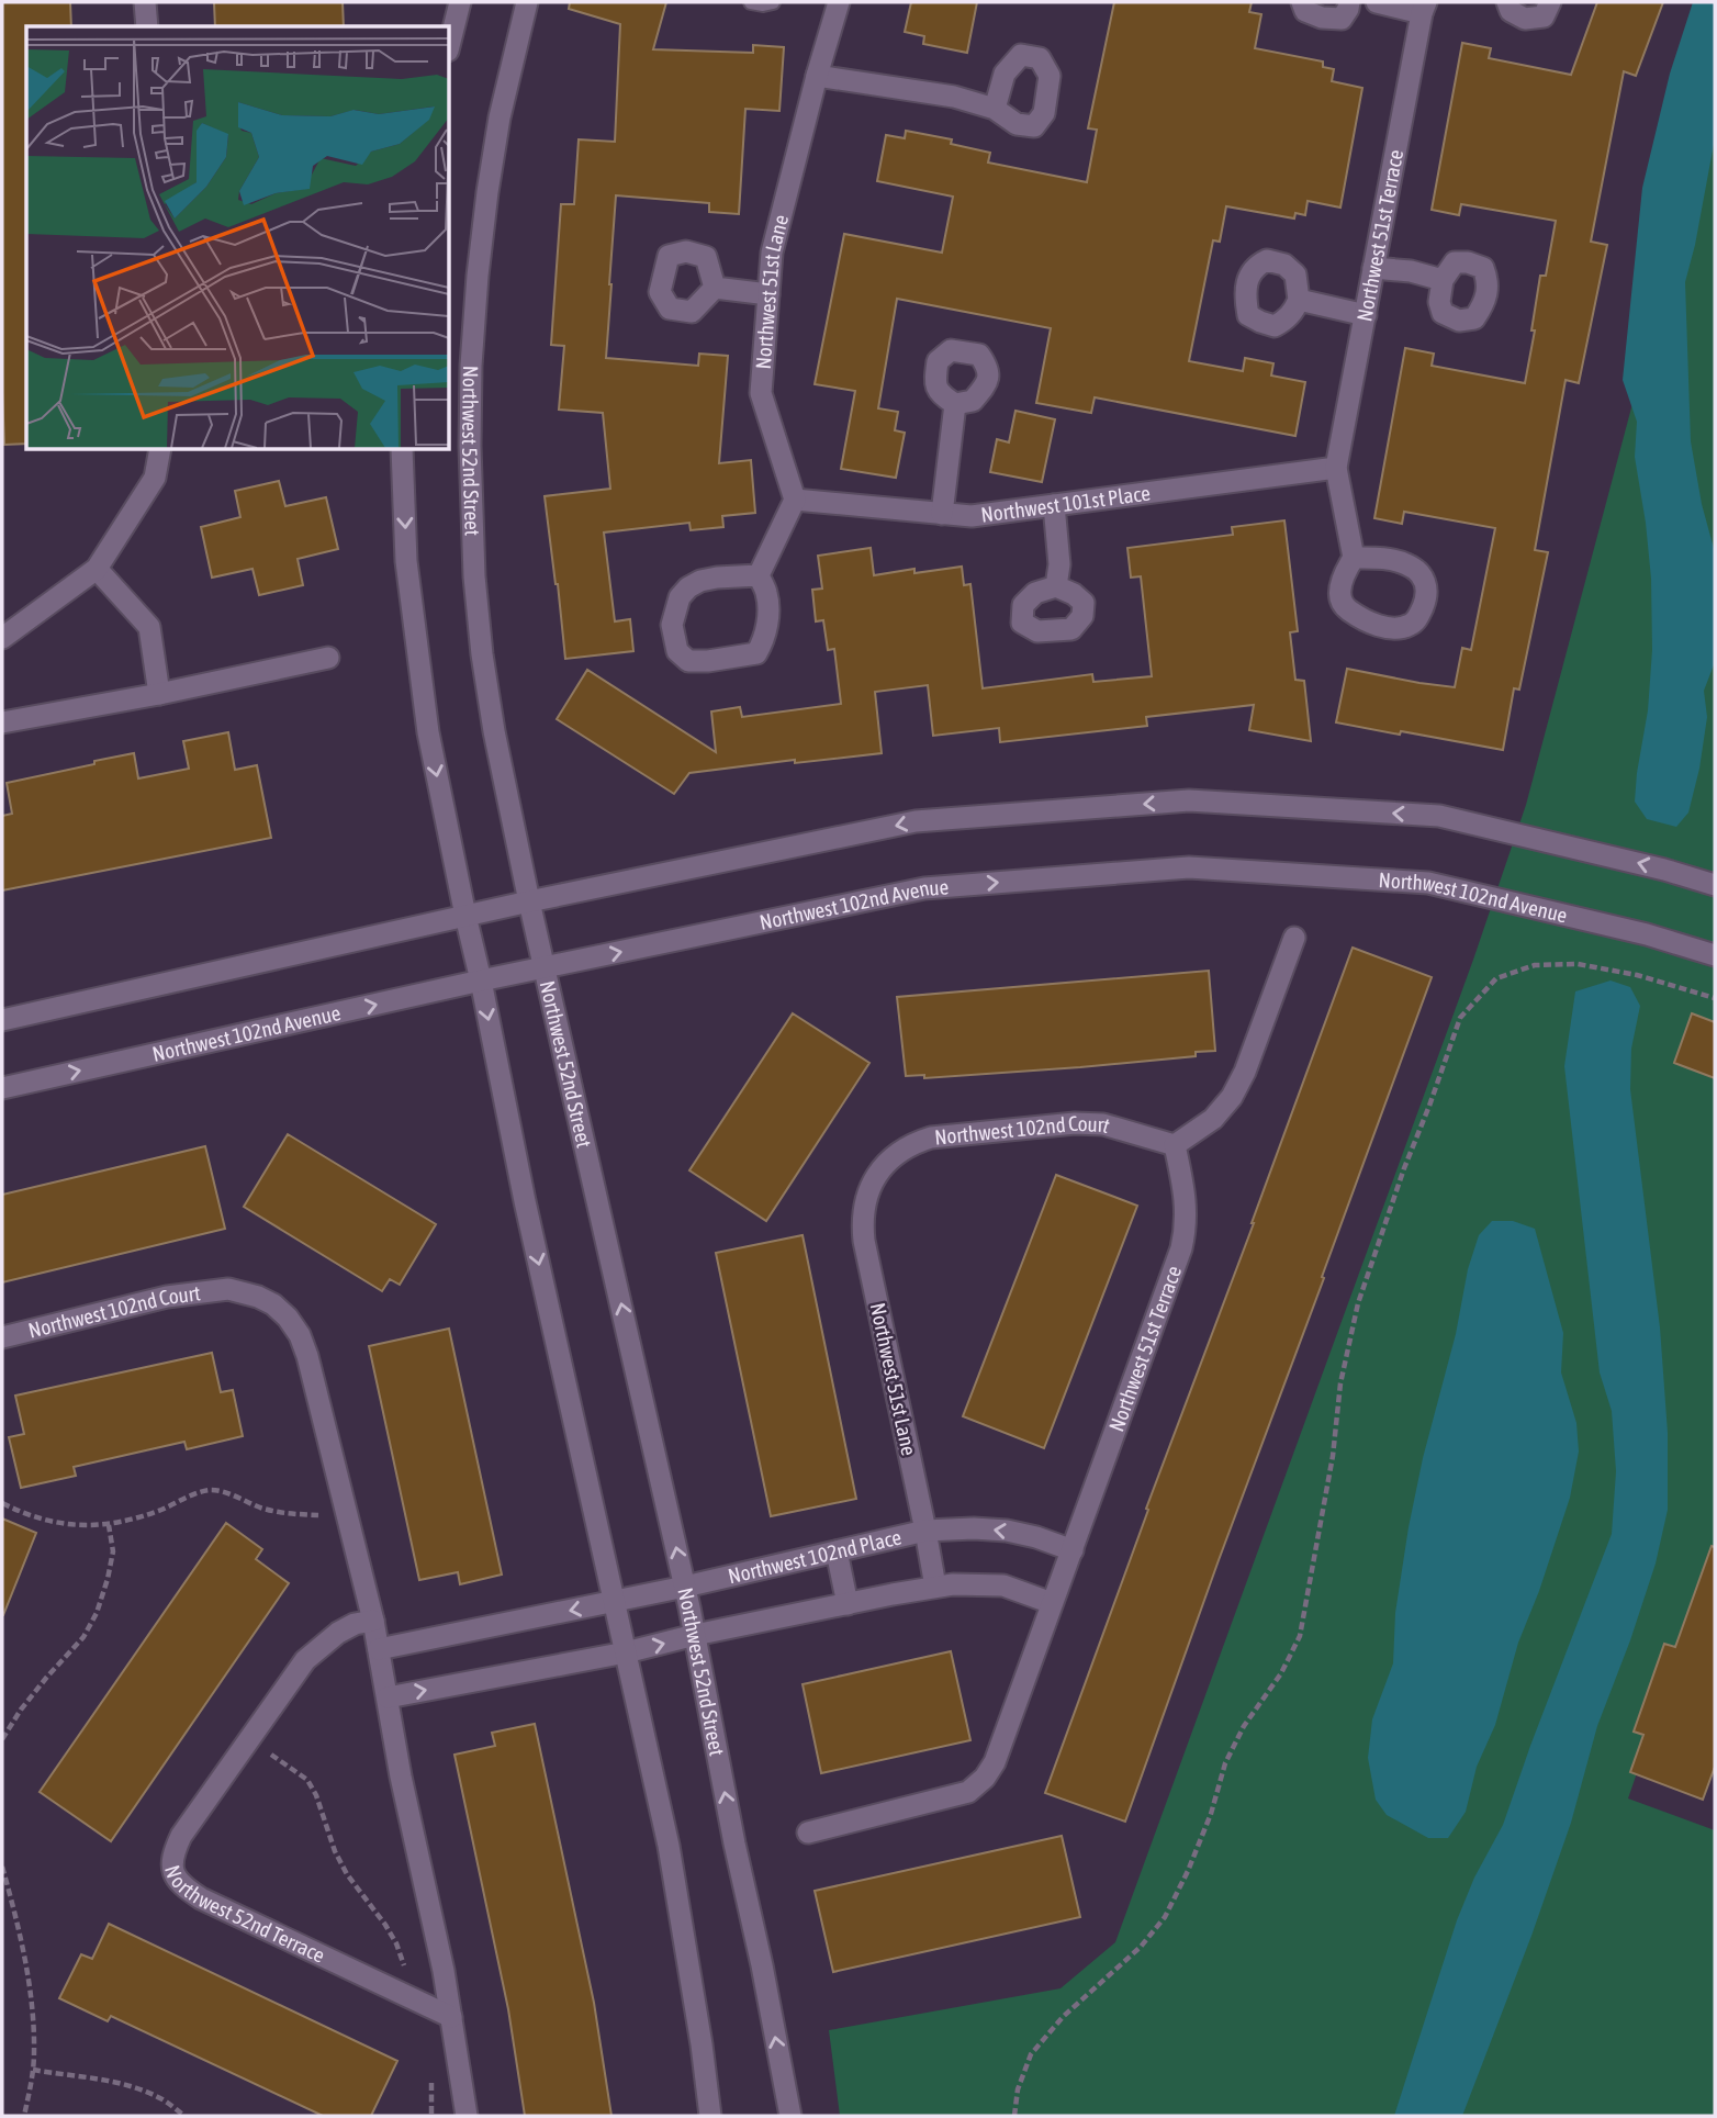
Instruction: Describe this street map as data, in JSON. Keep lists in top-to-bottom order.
{
  "streets": {
    "street": [
      "Northwest 51st Terrace",
      "Northwest 51st Lane",
      "Northwest 52nd Street",
      "Northwest 101st Place",
      "Northwest 102nd Avenue",
      "Northwest 102nd Court",
      "Northwest 102nd Place",
      "Northwest 52nd Terrace"
    ]
  },
  "crossings": [
    ["Northwest 51st Terrace", "Northwest 101st Place"],
    ["Northwest 51st Terrace", "Northwest 102nd Court"],
    ["Northwest 51st Terrace", "Northwest 102nd Place"],
    ["Northwest 51st Lane", "Northwest 101st Place"],
    ["Northwest 51st Lane", "Northwest 102nd Court"],
    ["Northwest 51st Lane", "Northwest 102nd Place"],
    ["Northwest 52nd Street", "Northwest 102nd Avenue"],
    ["Northwest 52nd Street", "Northwest 102nd Place"]
  ]
}
